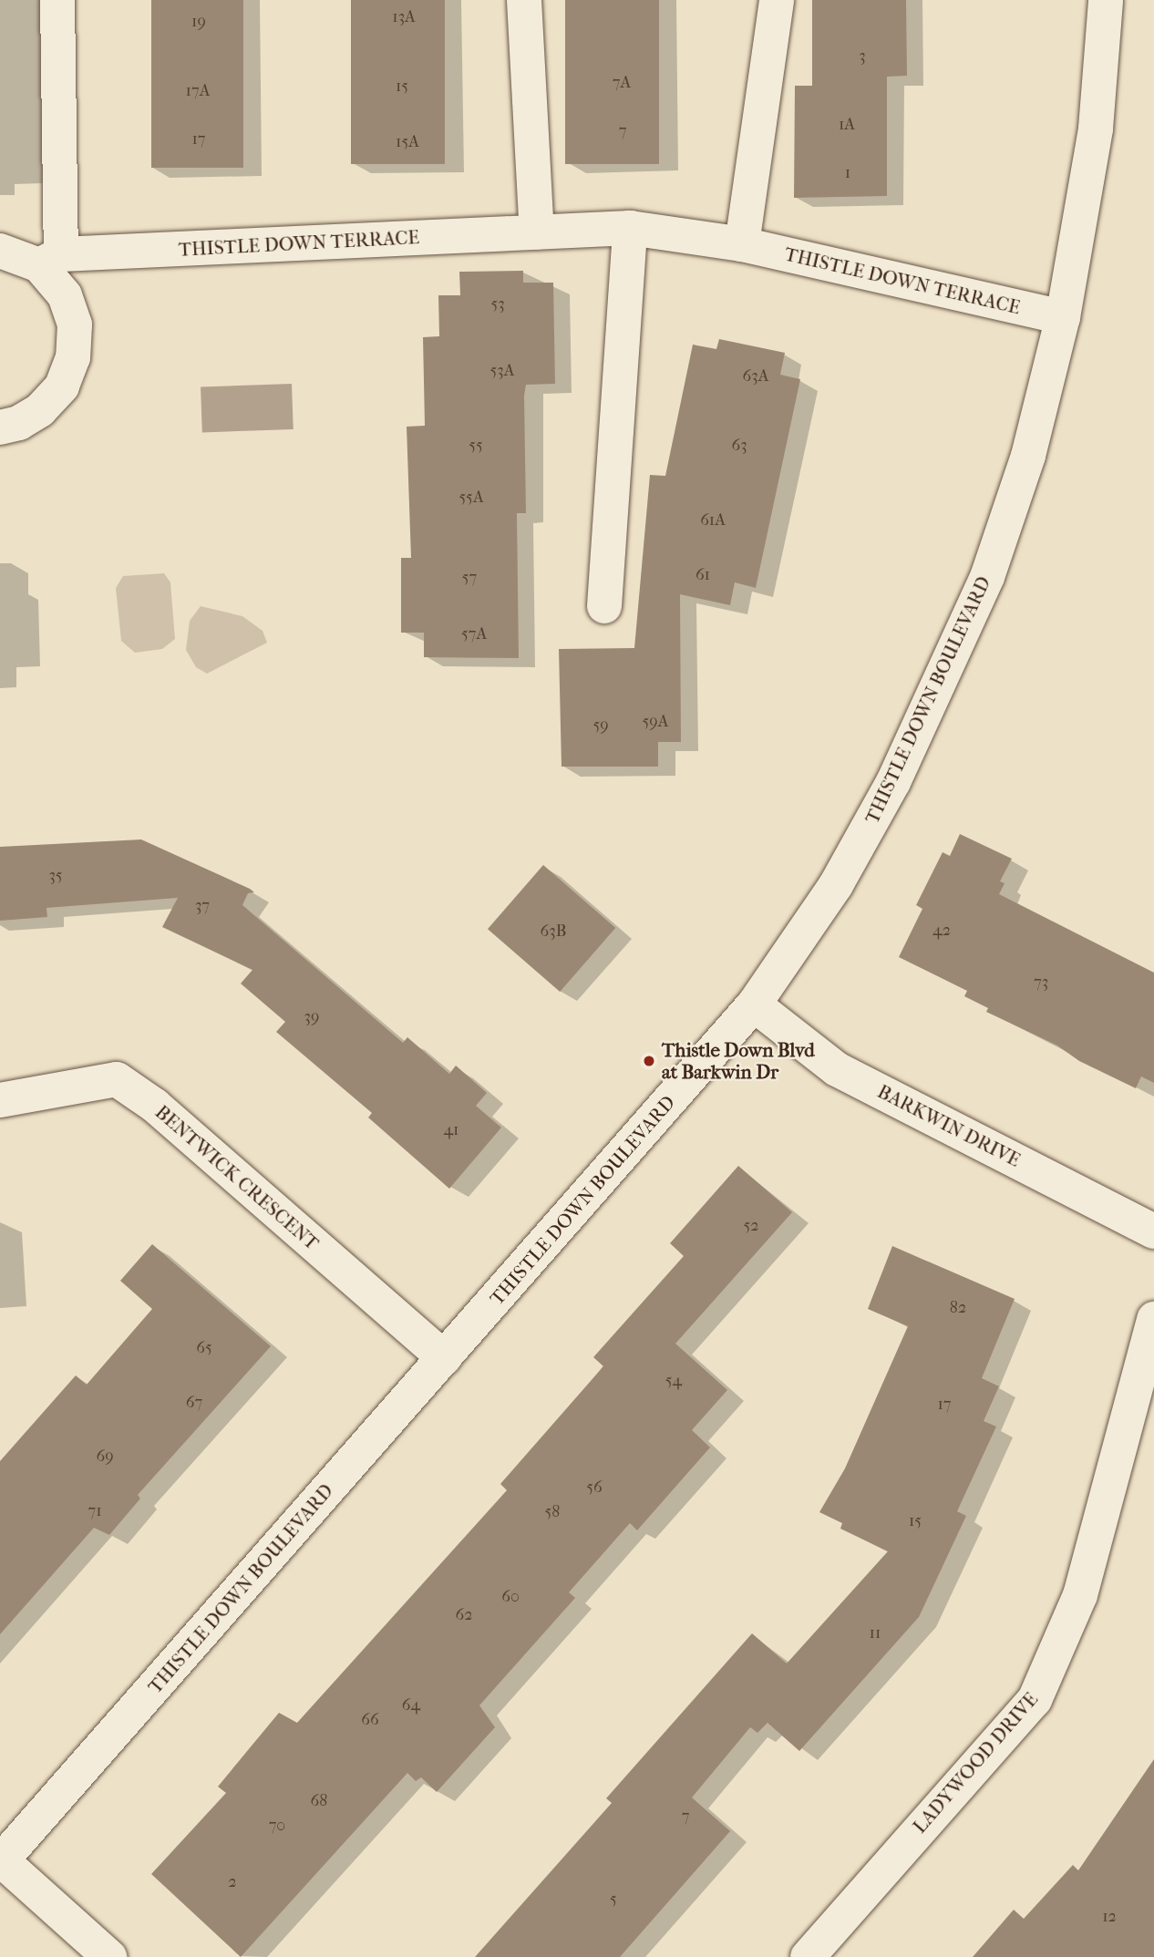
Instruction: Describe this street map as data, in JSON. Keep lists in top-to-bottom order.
{
  "streets": {
    "street": [
      "THISTLE DOWN TERRACE",
      "THISTLE DOWN BOULEVARD",
      "BARKWIN DRIVE",
      "BENTWICK CRESCENT",
      "LADYWOOD DRIVE"
    ]
  },
  "crossings": [
    ["THISTLE DOWN TERRACE", "THISTLE DOWN BOULEVARD"],
    ["THISTLE DOWN BOULEVARD", "BARKWIN DRIVE"],
    ["THISTLE DOWN BOULEVARD", "BENTWICK CRESCENT"]
  ],
  "places": ["Thistle Down Blvd at Barkwin Dr"],
  "house_numbers": [
    "13A",
    "19",
    "3",
    "7A",
    "15",
    "17A",
    "1A",
    "7",
    "17",
    "15A",
    "1",
    "53",
    "53A",
    "63A",
    "55",
    "63",
    "55A",
    "61A",
    "61",
    "57",
    "57A",
    "59A",
    "59",
    "35",
    "37",
    "42",
    "63B",
    "73",
    "39",
    "41",
    "52",
    "82",
    "65",
    "54",
    "67",
    "17",
    "69",
    "56",
    "71",
    "58",
    "15",
    "60",
    "62",
    "11",
    "64",
    "66",
    "68",
    "7",
    "70",
    "2",
    "5",
    "12"
  ]
}
